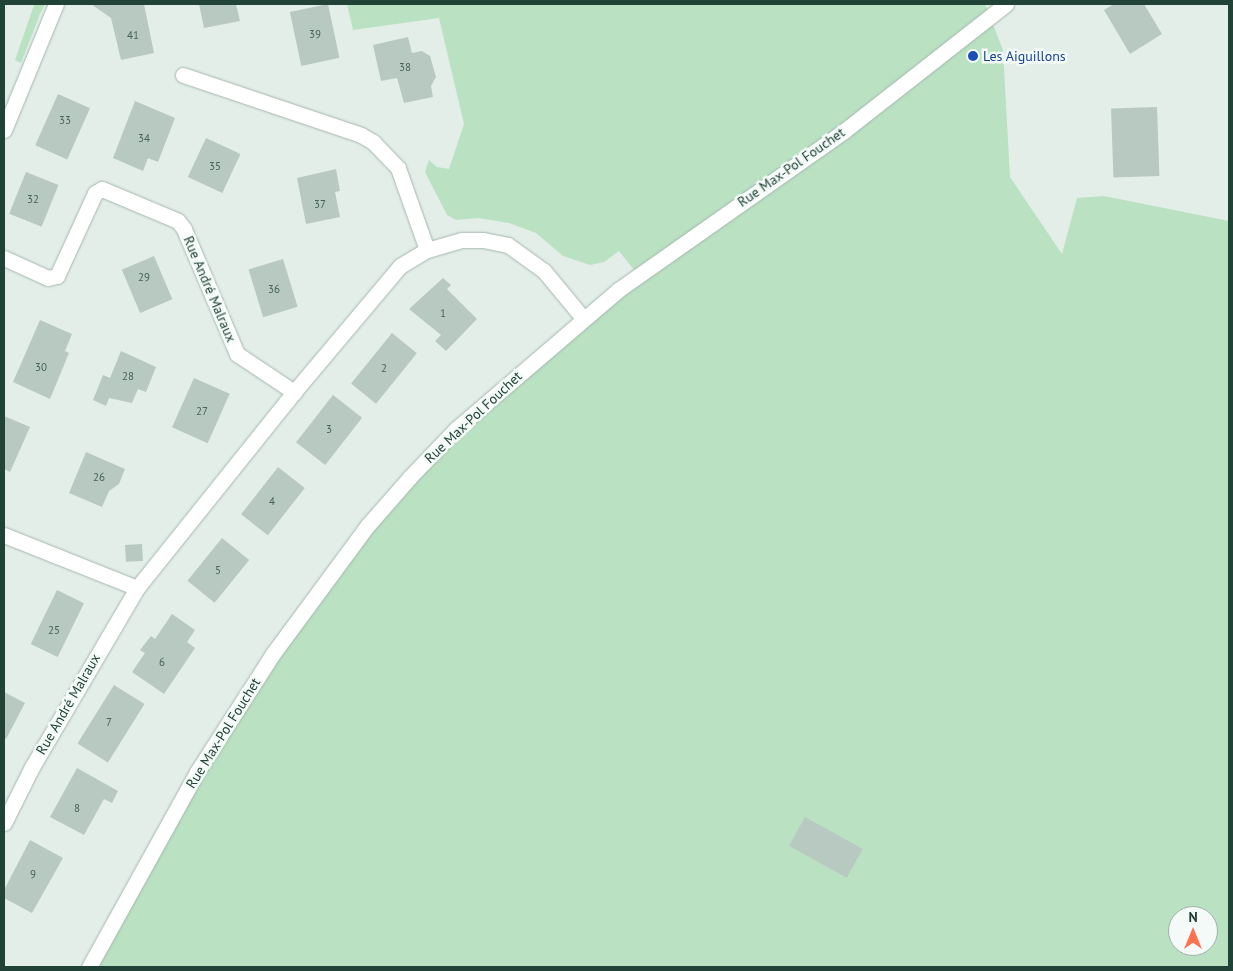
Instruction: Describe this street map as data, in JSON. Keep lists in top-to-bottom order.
{
  "streets": {
    "street": ["Rue Max-Pol Fouchet", "Rue André Malraux"]
  },
  "crossings": [
    ["Rue Max-Pol Fouchet", "Rue André Malraux"]
  ],
  "places": ["Les Aiguillons"],
  "house_numbers": [
    "39",
    "41",
    "38",
    "33",
    "34",
    "35",
    "32",
    "37",
    "29",
    "36",
    "1",
    "30",
    "2",
    "28",
    "27",
    "3",
    "26",
    "4",
    "5",
    "25",
    "6",
    "7",
    "8",
    "9"
  ],
  "north": "top"
}
